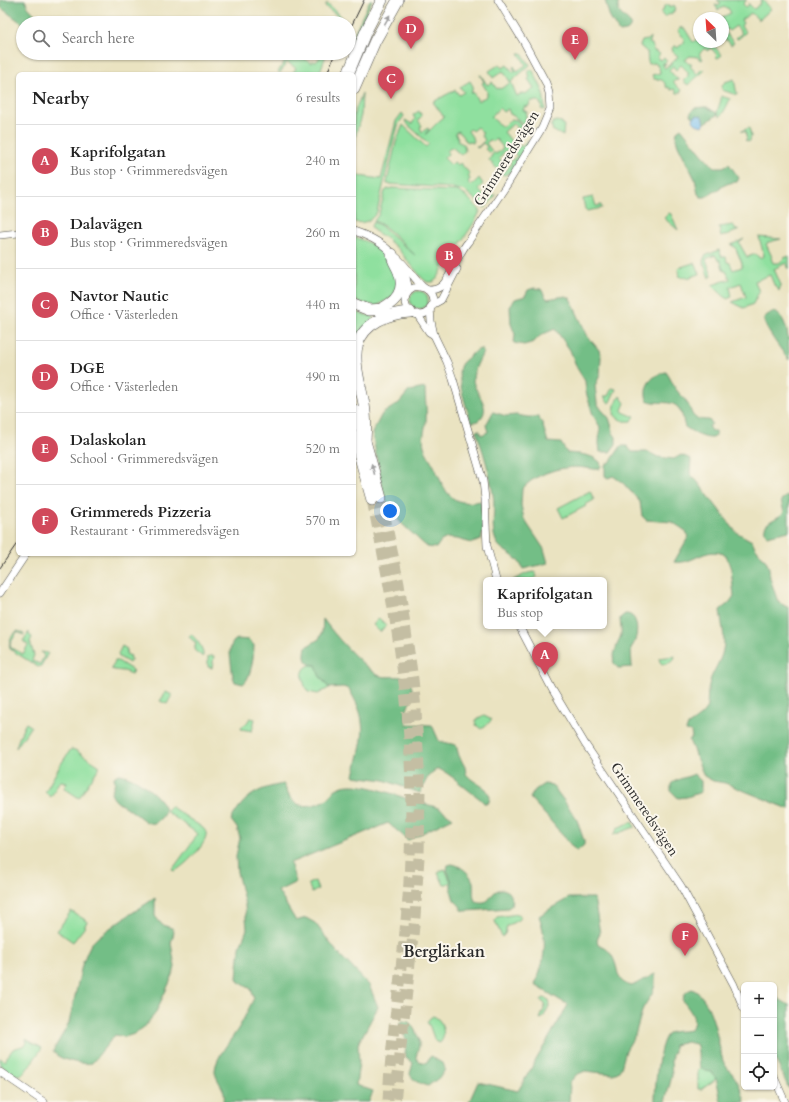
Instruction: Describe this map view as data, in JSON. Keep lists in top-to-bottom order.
{
  "streets": {
    "street": ["Grimmeredsvägen"]
  },
  "districts": ["Berglärkan"],
  "north": "top left",
  "page": {
    "pins": [
      "D",
      "E",
      "C",
      "B",
      "A",
      "F"
    ],
    "search": "Search here",
    "heading": ["Nearby", "6 results"],
    "list": [
      {
        "mark": "A",
        "name": "Kaprifolgatan",
        "note": "Bus stop · Grimmeredsvägen",
        "value": "240 m"
      },
      {
        "mark": "B",
        "name": "Dalavägen",
        "note": "Bus stop · Grimmeredsvägen",
        "value": "260 m"
      },
      {
        "mark": "C",
        "name": "Navtor Nautic",
        "note": "Office · Västerleden",
        "value": "440 m"
      },
      {
        "mark": "D",
        "name": "DGE",
        "note": "Office · Västerleden",
        "value": "490 m"
      },
      {
        "mark": "E",
        "name": "Dalaskolan",
        "note": "School · Grimmeredsvägen",
        "value": "520 m"
      },
      {
        "mark": "F",
        "name": "Grimmereds Pizzeria",
        "note": "Restaurant · Grimmeredsvägen",
        "value": "570 m"
      }
    ],
    "popup": ["Kaprifolgatan", "Bus stop"],
    "map_buttons": ["+", "−"]
  }
}
